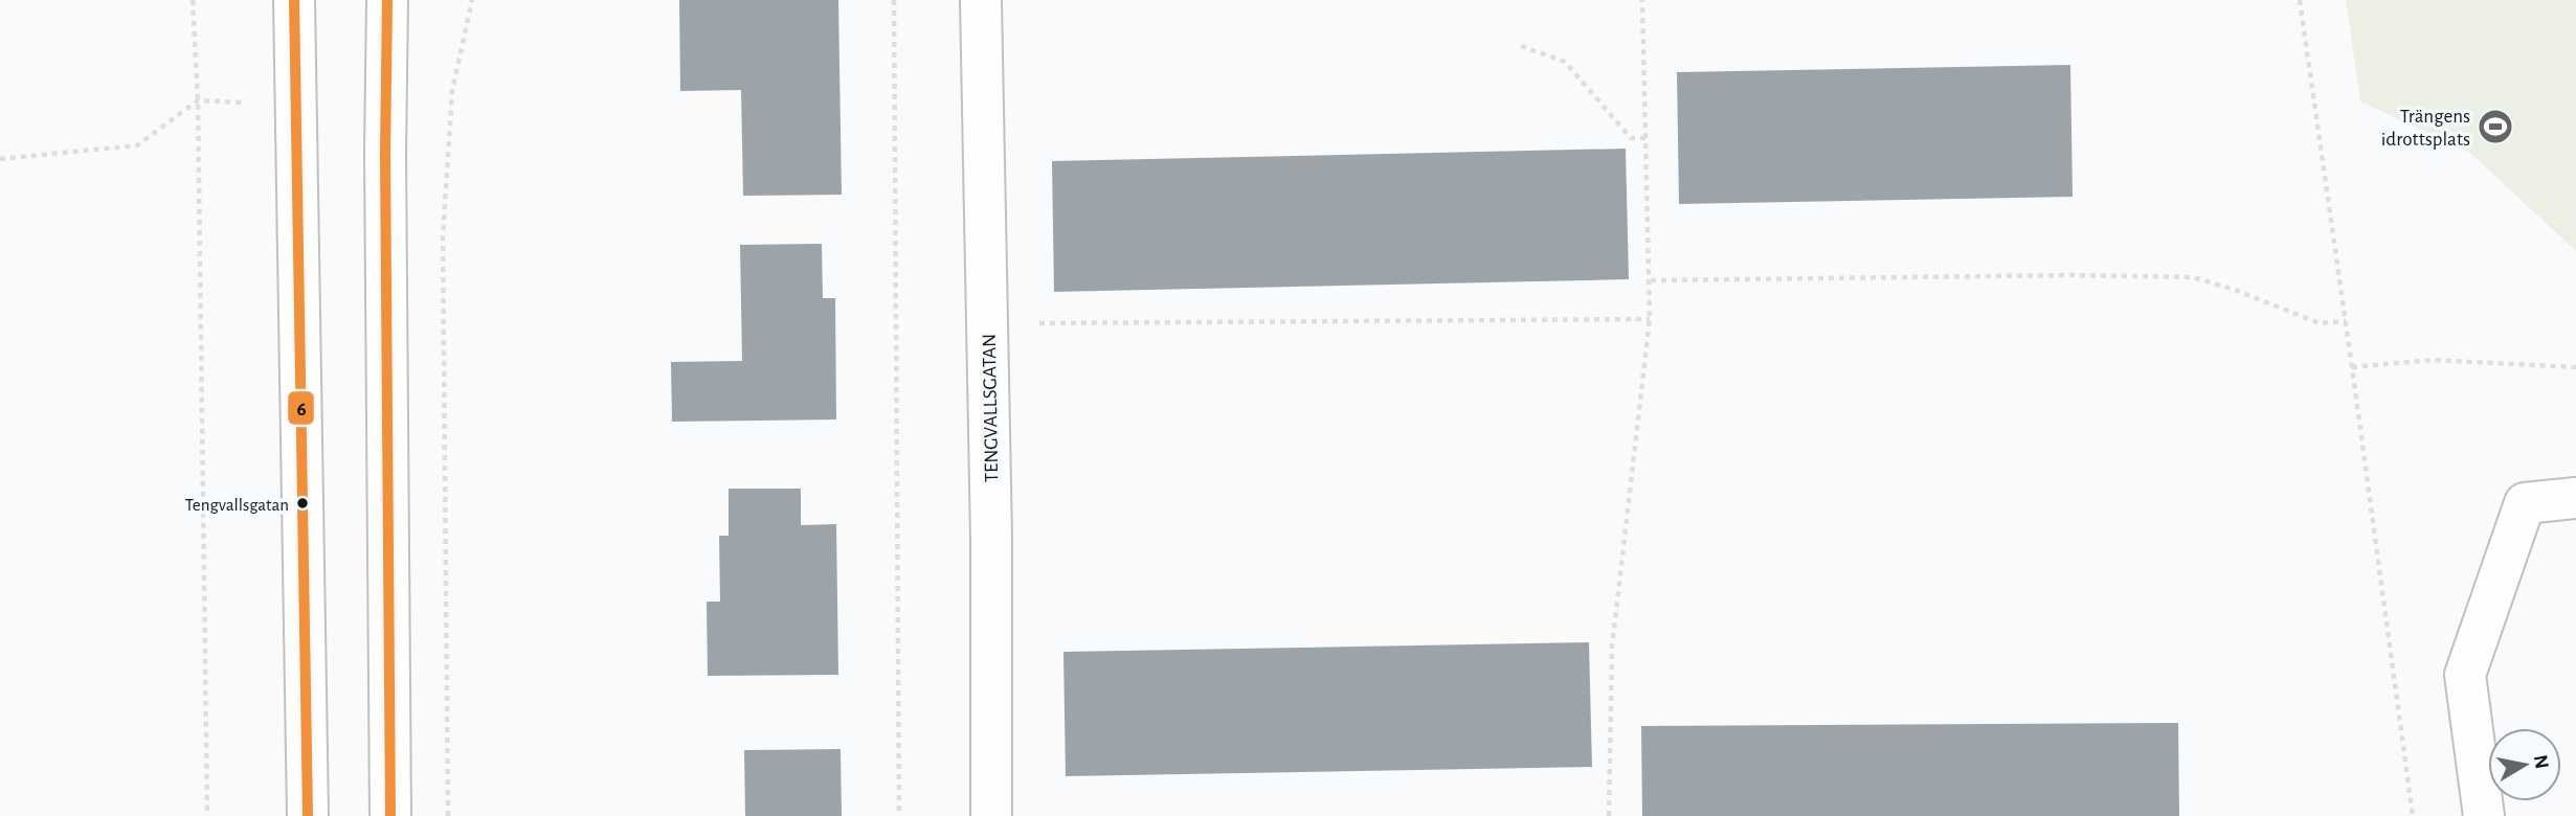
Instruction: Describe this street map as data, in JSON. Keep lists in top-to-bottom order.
{
  "streets": {
    "main road": ["TENGVALLSGATAN"]
  },
  "places": {
    "sports": ["Trängens idrottsplats"],
    "other": ["Tengvallsgatan"]
  },
  "lines": ["transit line 6"],
  "north": "right"
}
